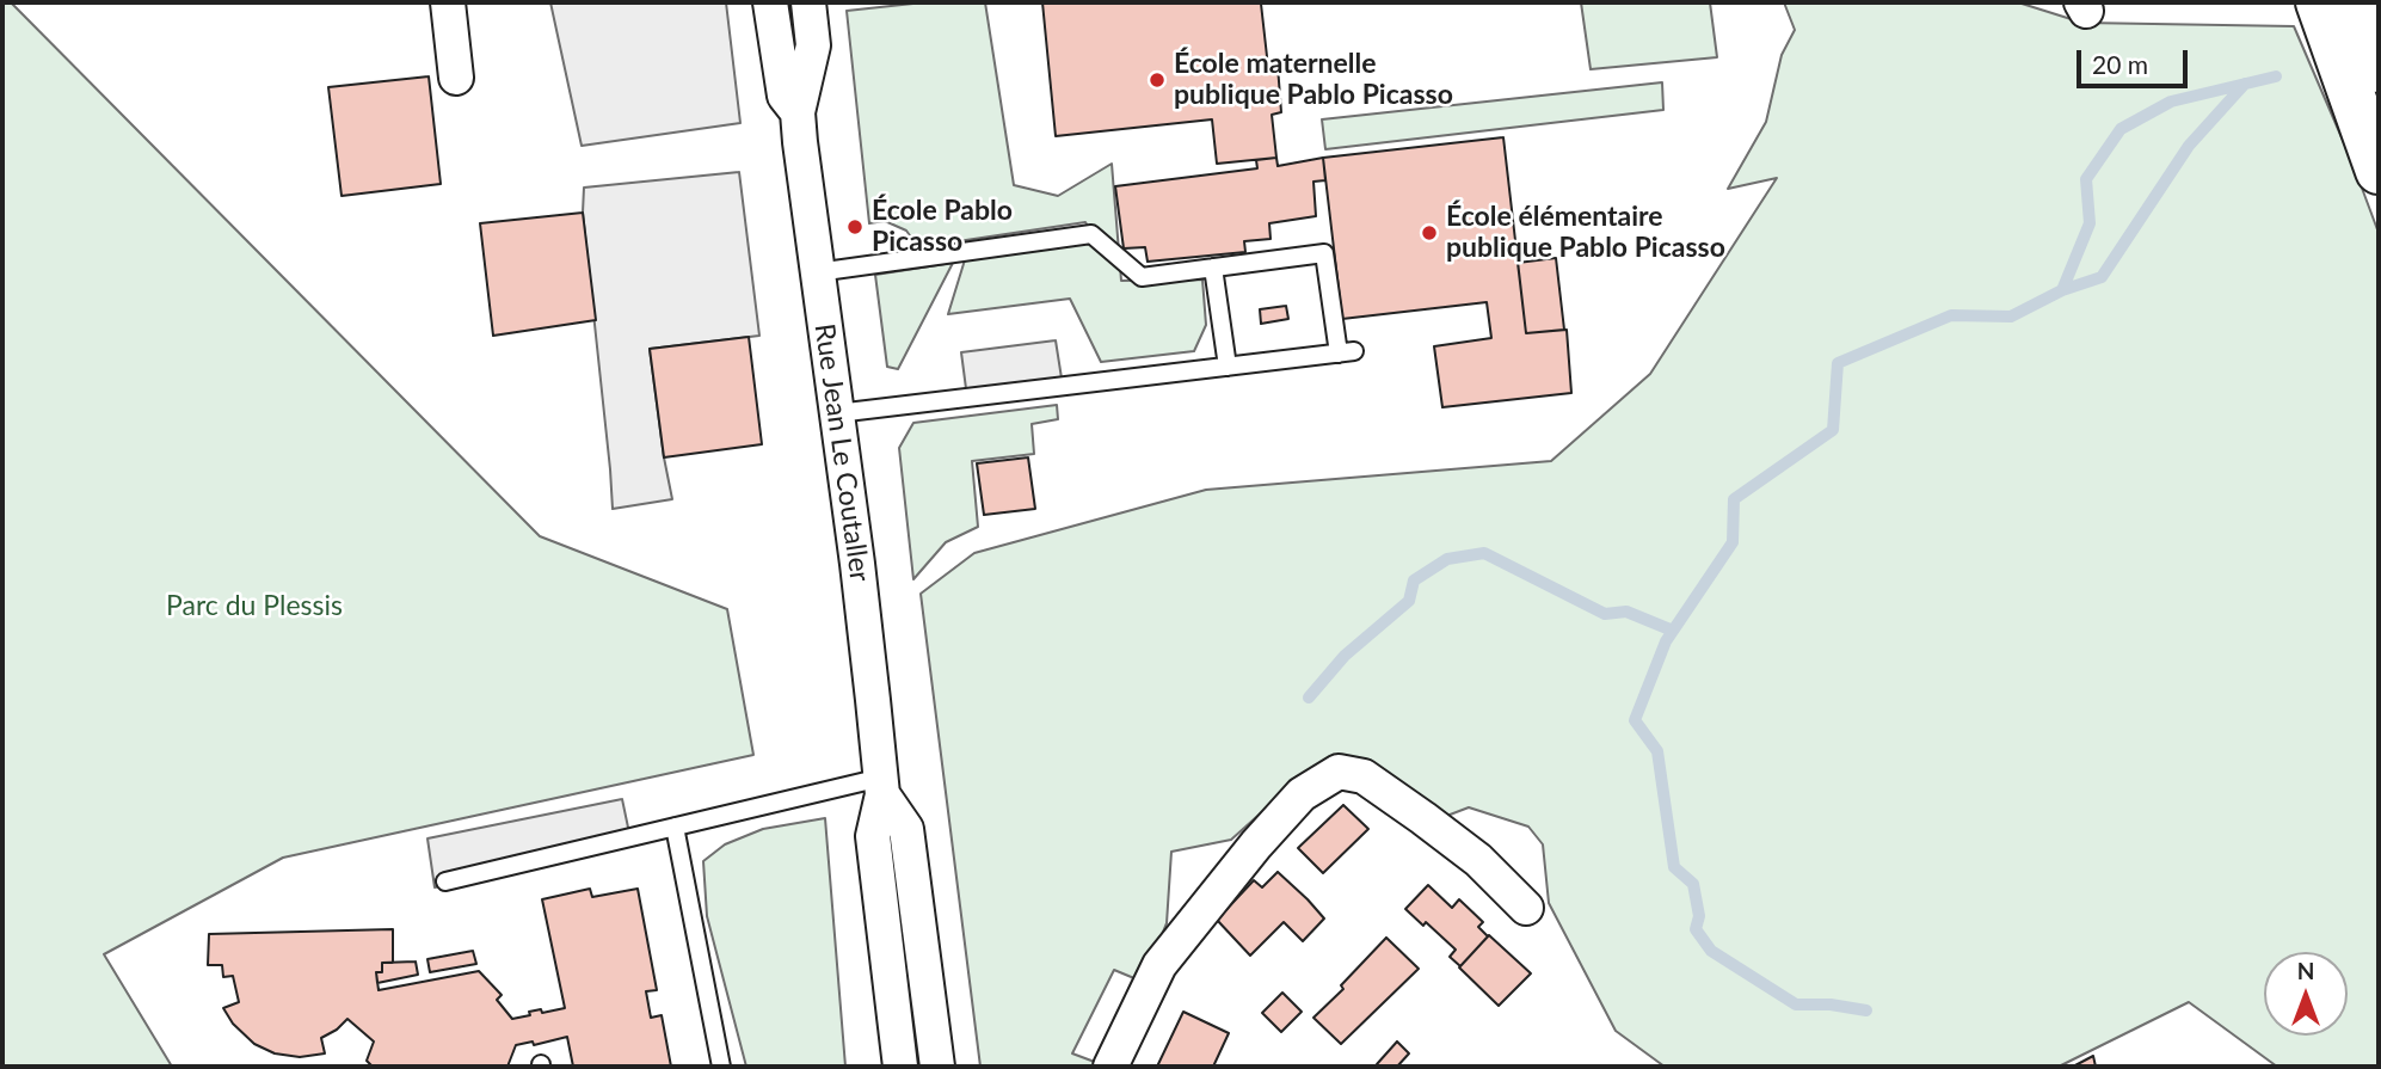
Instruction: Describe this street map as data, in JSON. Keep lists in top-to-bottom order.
{
  "streets": {
    "street": ["Rue Jean Le Coutaller"]
  },
  "parks": ["Parc du Plessis"],
  "places": ["École maternelle publique Pablo Picasso", "École Pablo Picasso", "École élémentaire publique Pablo Picasso"],
  "scale_bar": "20 m",
  "north": "top"
}
